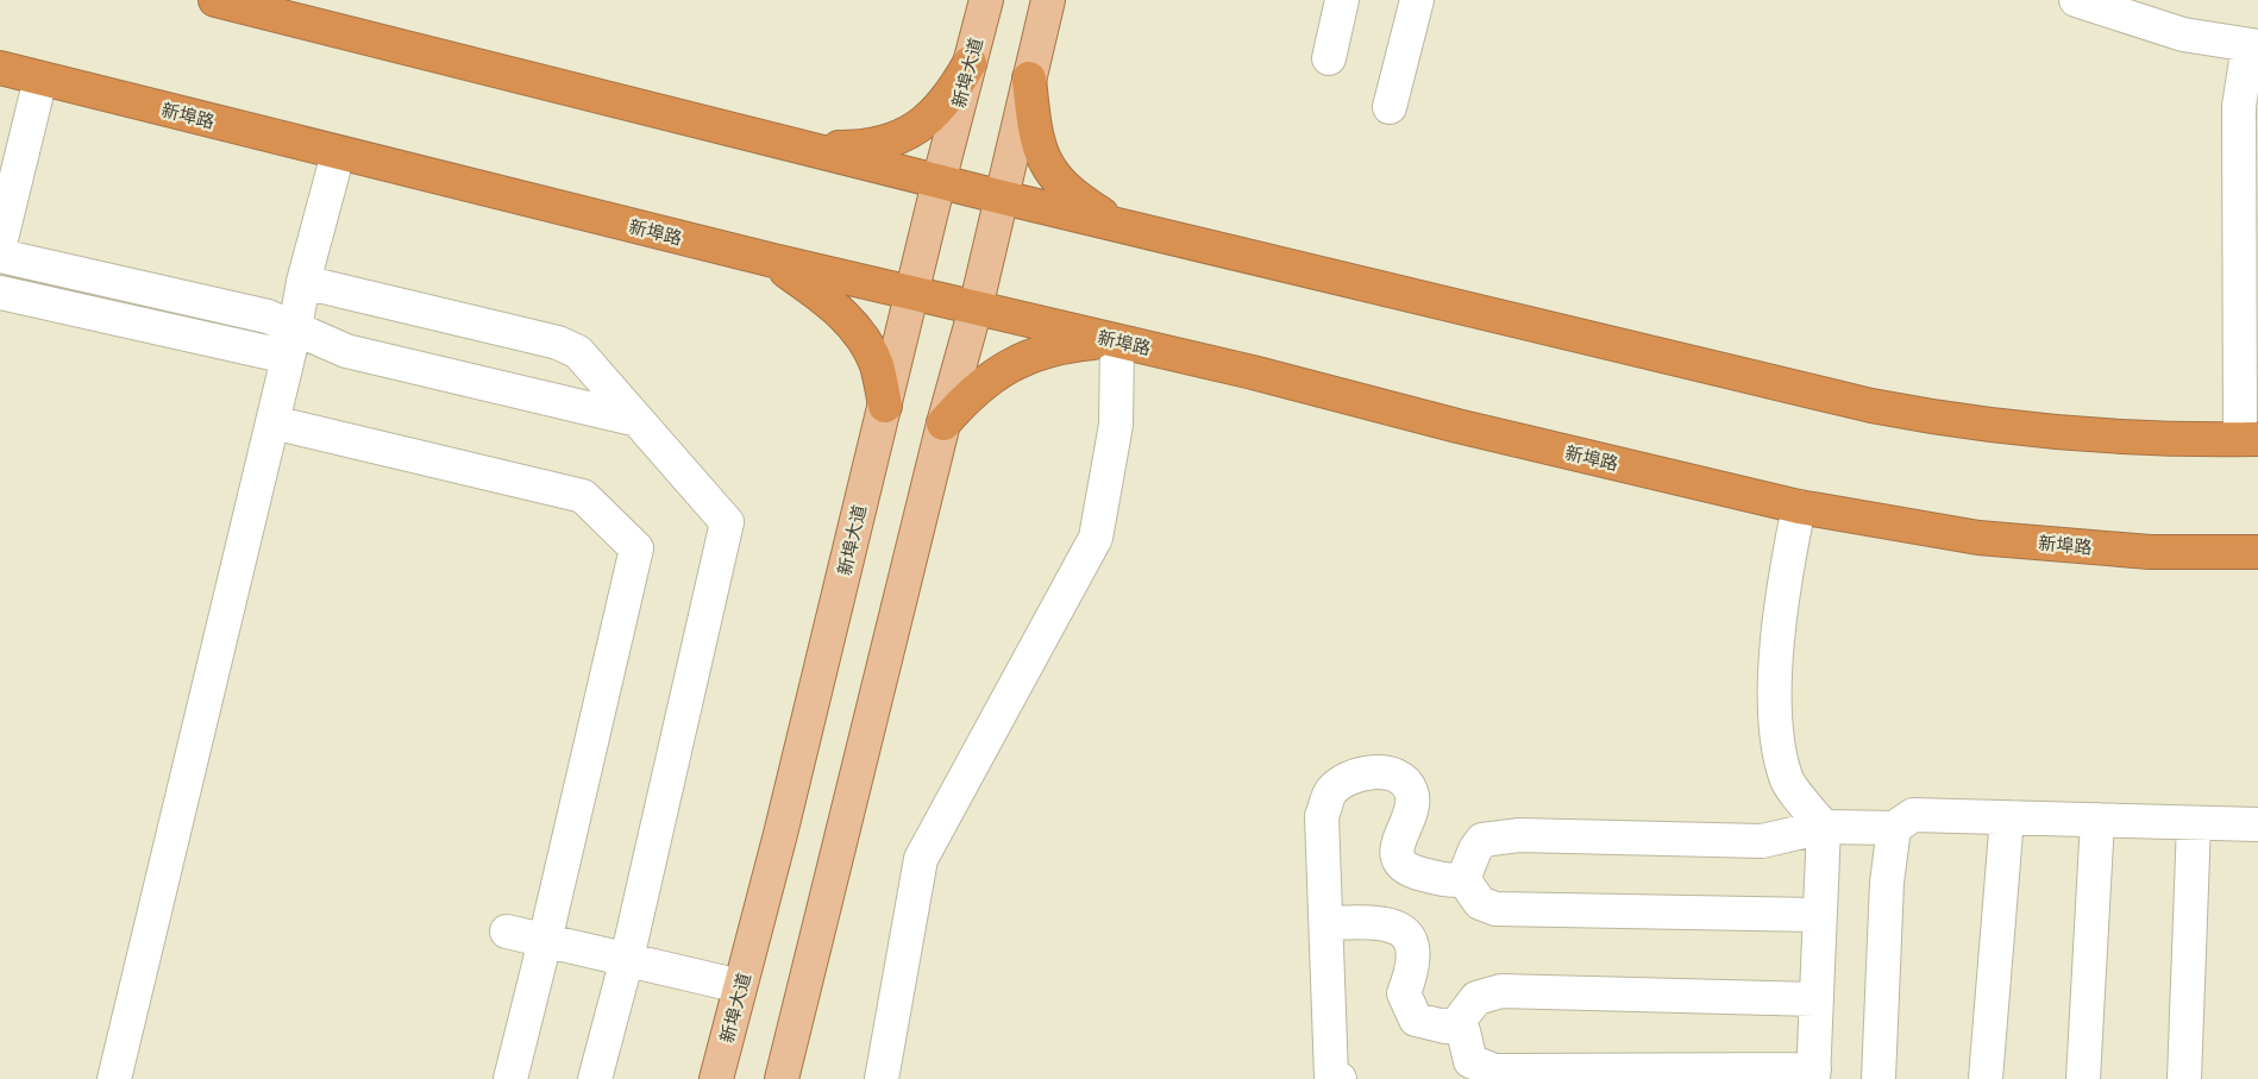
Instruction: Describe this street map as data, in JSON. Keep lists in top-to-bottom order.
{
  "streets": {
    "highway": ["新埠路"],
    "main road": ["新埠大道"]
  },
  "crossings": [
    ["新埠大道", "新埠路"]
  ]
}
